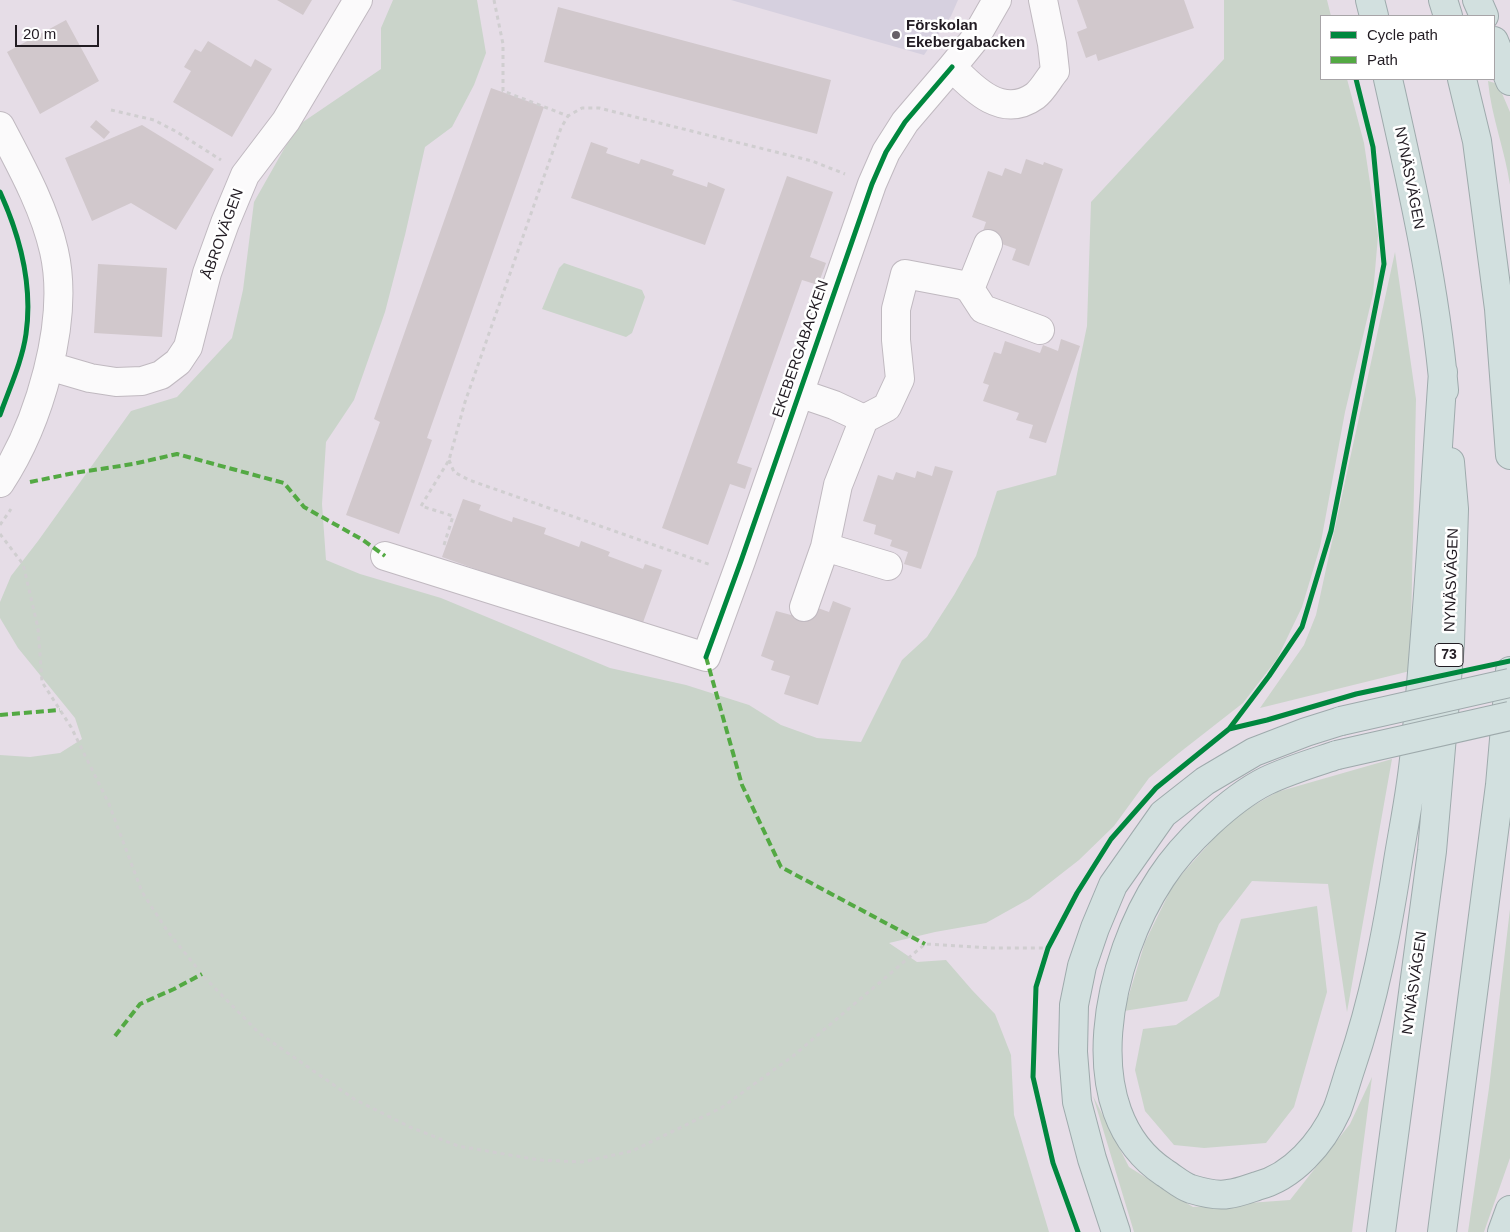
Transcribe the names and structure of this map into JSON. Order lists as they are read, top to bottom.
{
  "streets": {
    "highway": ["NYNÄSVÄGEN", "73"],
    "street": ["ÅBROVÄGEN", "EKEBERGABACKEN"]
  },
  "places": ["Förskolan Ekebergabacken"],
  "legend": ["Cycle path", "Path"],
  "scale_bar": "20 m"
}
